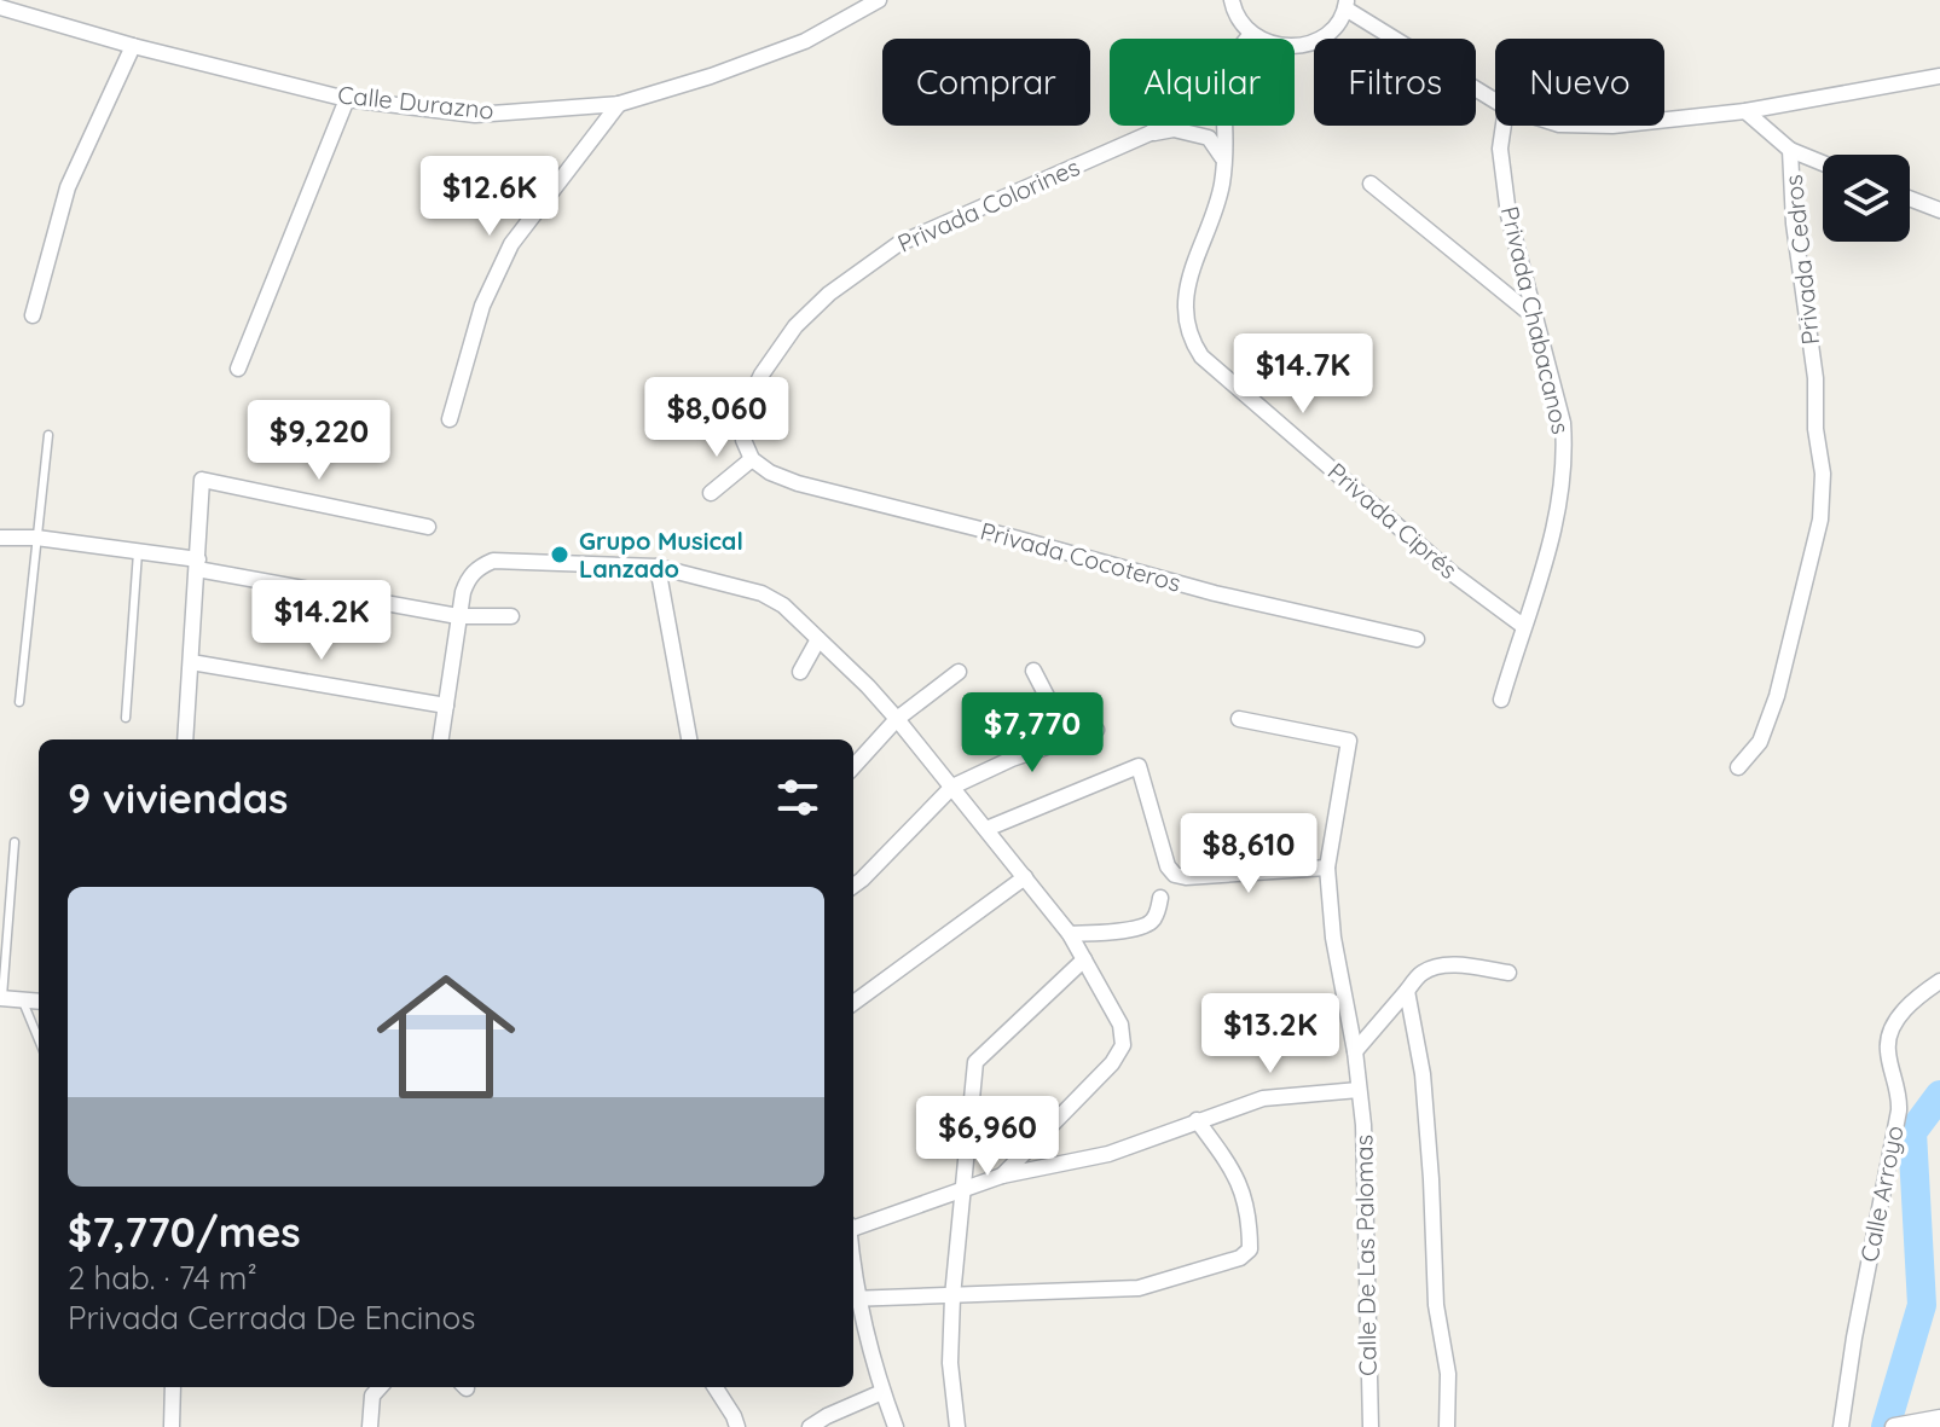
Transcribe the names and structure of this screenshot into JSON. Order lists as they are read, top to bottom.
{
  "streets": {
    "street": [
      "Calle Durazno",
      "Privada Colorines",
      "Privada Cedros",
      "Privada Chabacanos",
      "Privada Ciprés",
      "Privada Cocoteros",
      "Calle Arroyo",
      "Calle De Las Palomas"
    ]
  },
  "crossings": [
    ["Privada Colorines", "Privada Cocoteros"],
    ["Privada Chabacanos", "Privada Ciprés"]
  ],
  "places": ["Grupo Musical Lanzado"],
  "page": {
    "chip": [
      "Comprar",
      "Alquilar",
      "Filtros",
      "Nuevo"
    ],
    "price": [
      "$12.6K",
      "$14.7K",
      "$8,060",
      "$9,220",
      "$14.2K",
      "$7,770",
      "$8,610",
      "$13.2K",
      "$6,960"
    ],
    "heading": "9 viviendas",
    "list": [
      {
        "name": "$7,770/mes",
        "note": "2 hab. · 74 m² · Privada Cerrada De Encinos"
      }
    ]
  }
}
